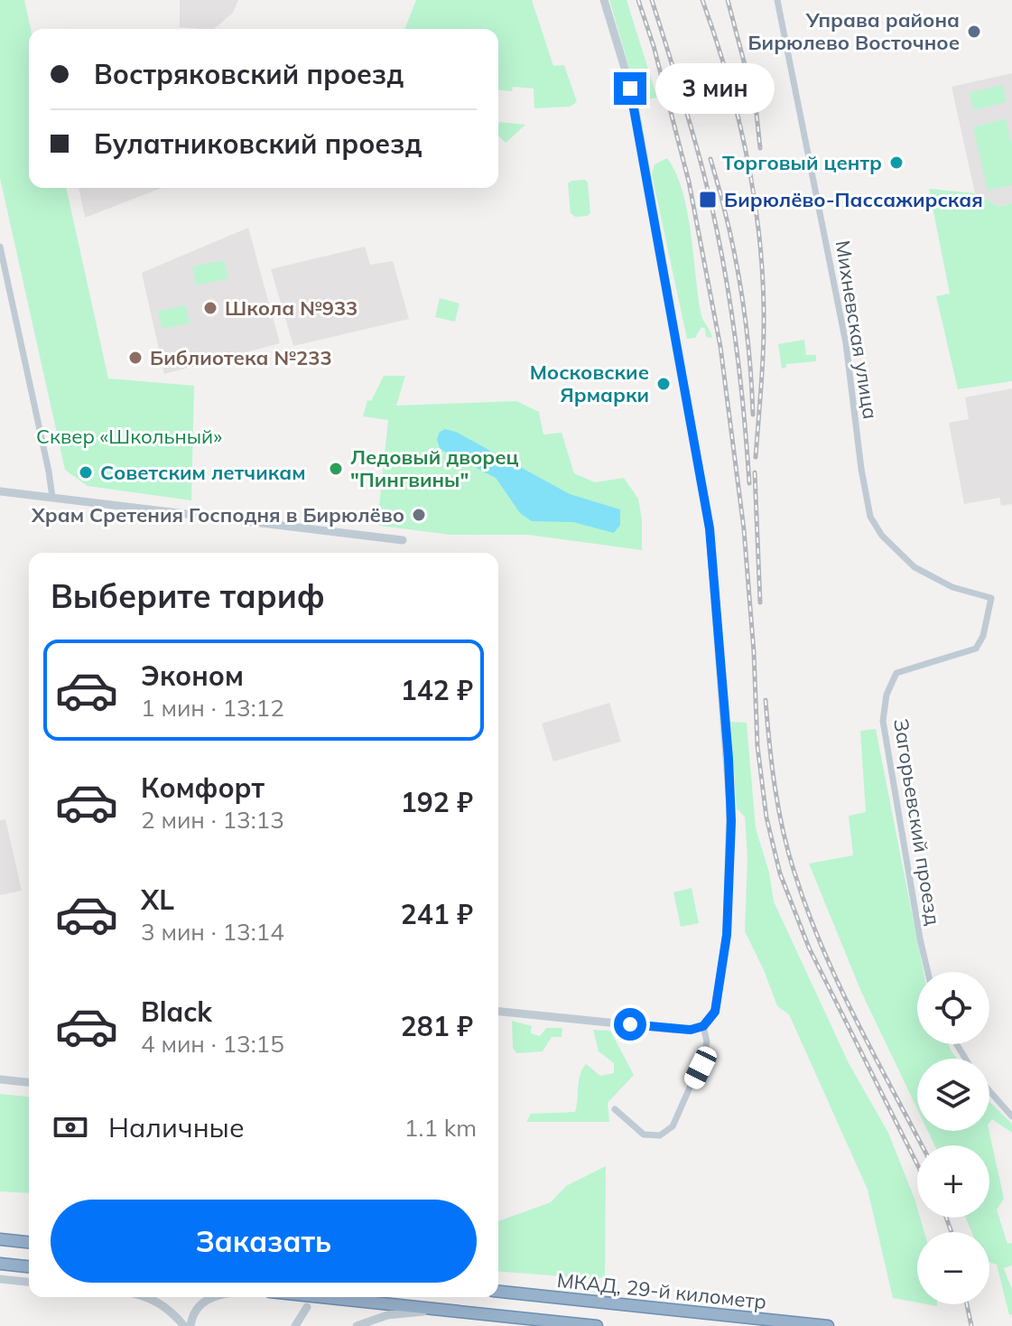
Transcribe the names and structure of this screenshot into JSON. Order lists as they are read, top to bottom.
{
  "streets": {
    "highway": ["МКАД, 29-й километр"],
    "street": ["Михневская улица", "Загорьевский проезд"]
  },
  "crossings": [
    ["Михневская улица", "Загорьевский проезд"]
  ],
  "parks": ["Сквер «Школьный»"],
  "places": {
    "other": [
      "Управа района Бирюлево Восточное",
      "Торговый центр",
      "Школа №933",
      "Библиотека №233",
      "Московские Ярмарки",
      "Ледовый дворец \"Пингвины\"",
      "Cоветским летчикам",
      "Храм Сретения Господня в Бирюлёво"
    ],
    "transit": ["Бирюлёво-Пассажирская"]
  },
  "page": {
    "banner": ["Востряковский проезд", "Булатниковский проезд"],
    "bubble": "3 мин",
    "heading": "Выберите тариф",
    "list": [
      {
        "name": "Эконом",
        "note": "1 мин · 13:12",
        "value": "142 ₽"
      },
      {
        "name": "Комфорт",
        "note": "2 мин · 13:13",
        "value": "192 ₽"
      },
      {
        "name": "XL",
        "note": "3 мин · 13:14",
        "value": "241 ₽"
      },
      {
        "name": "Black",
        "note": "4 мин · 13:15",
        "value": "281 ₽"
      }
    ],
    "map_buttons": ["+", "−"],
    "pay": ["Наличные", "1.1 km"],
    "buttons": "Заказать"
  }
}
